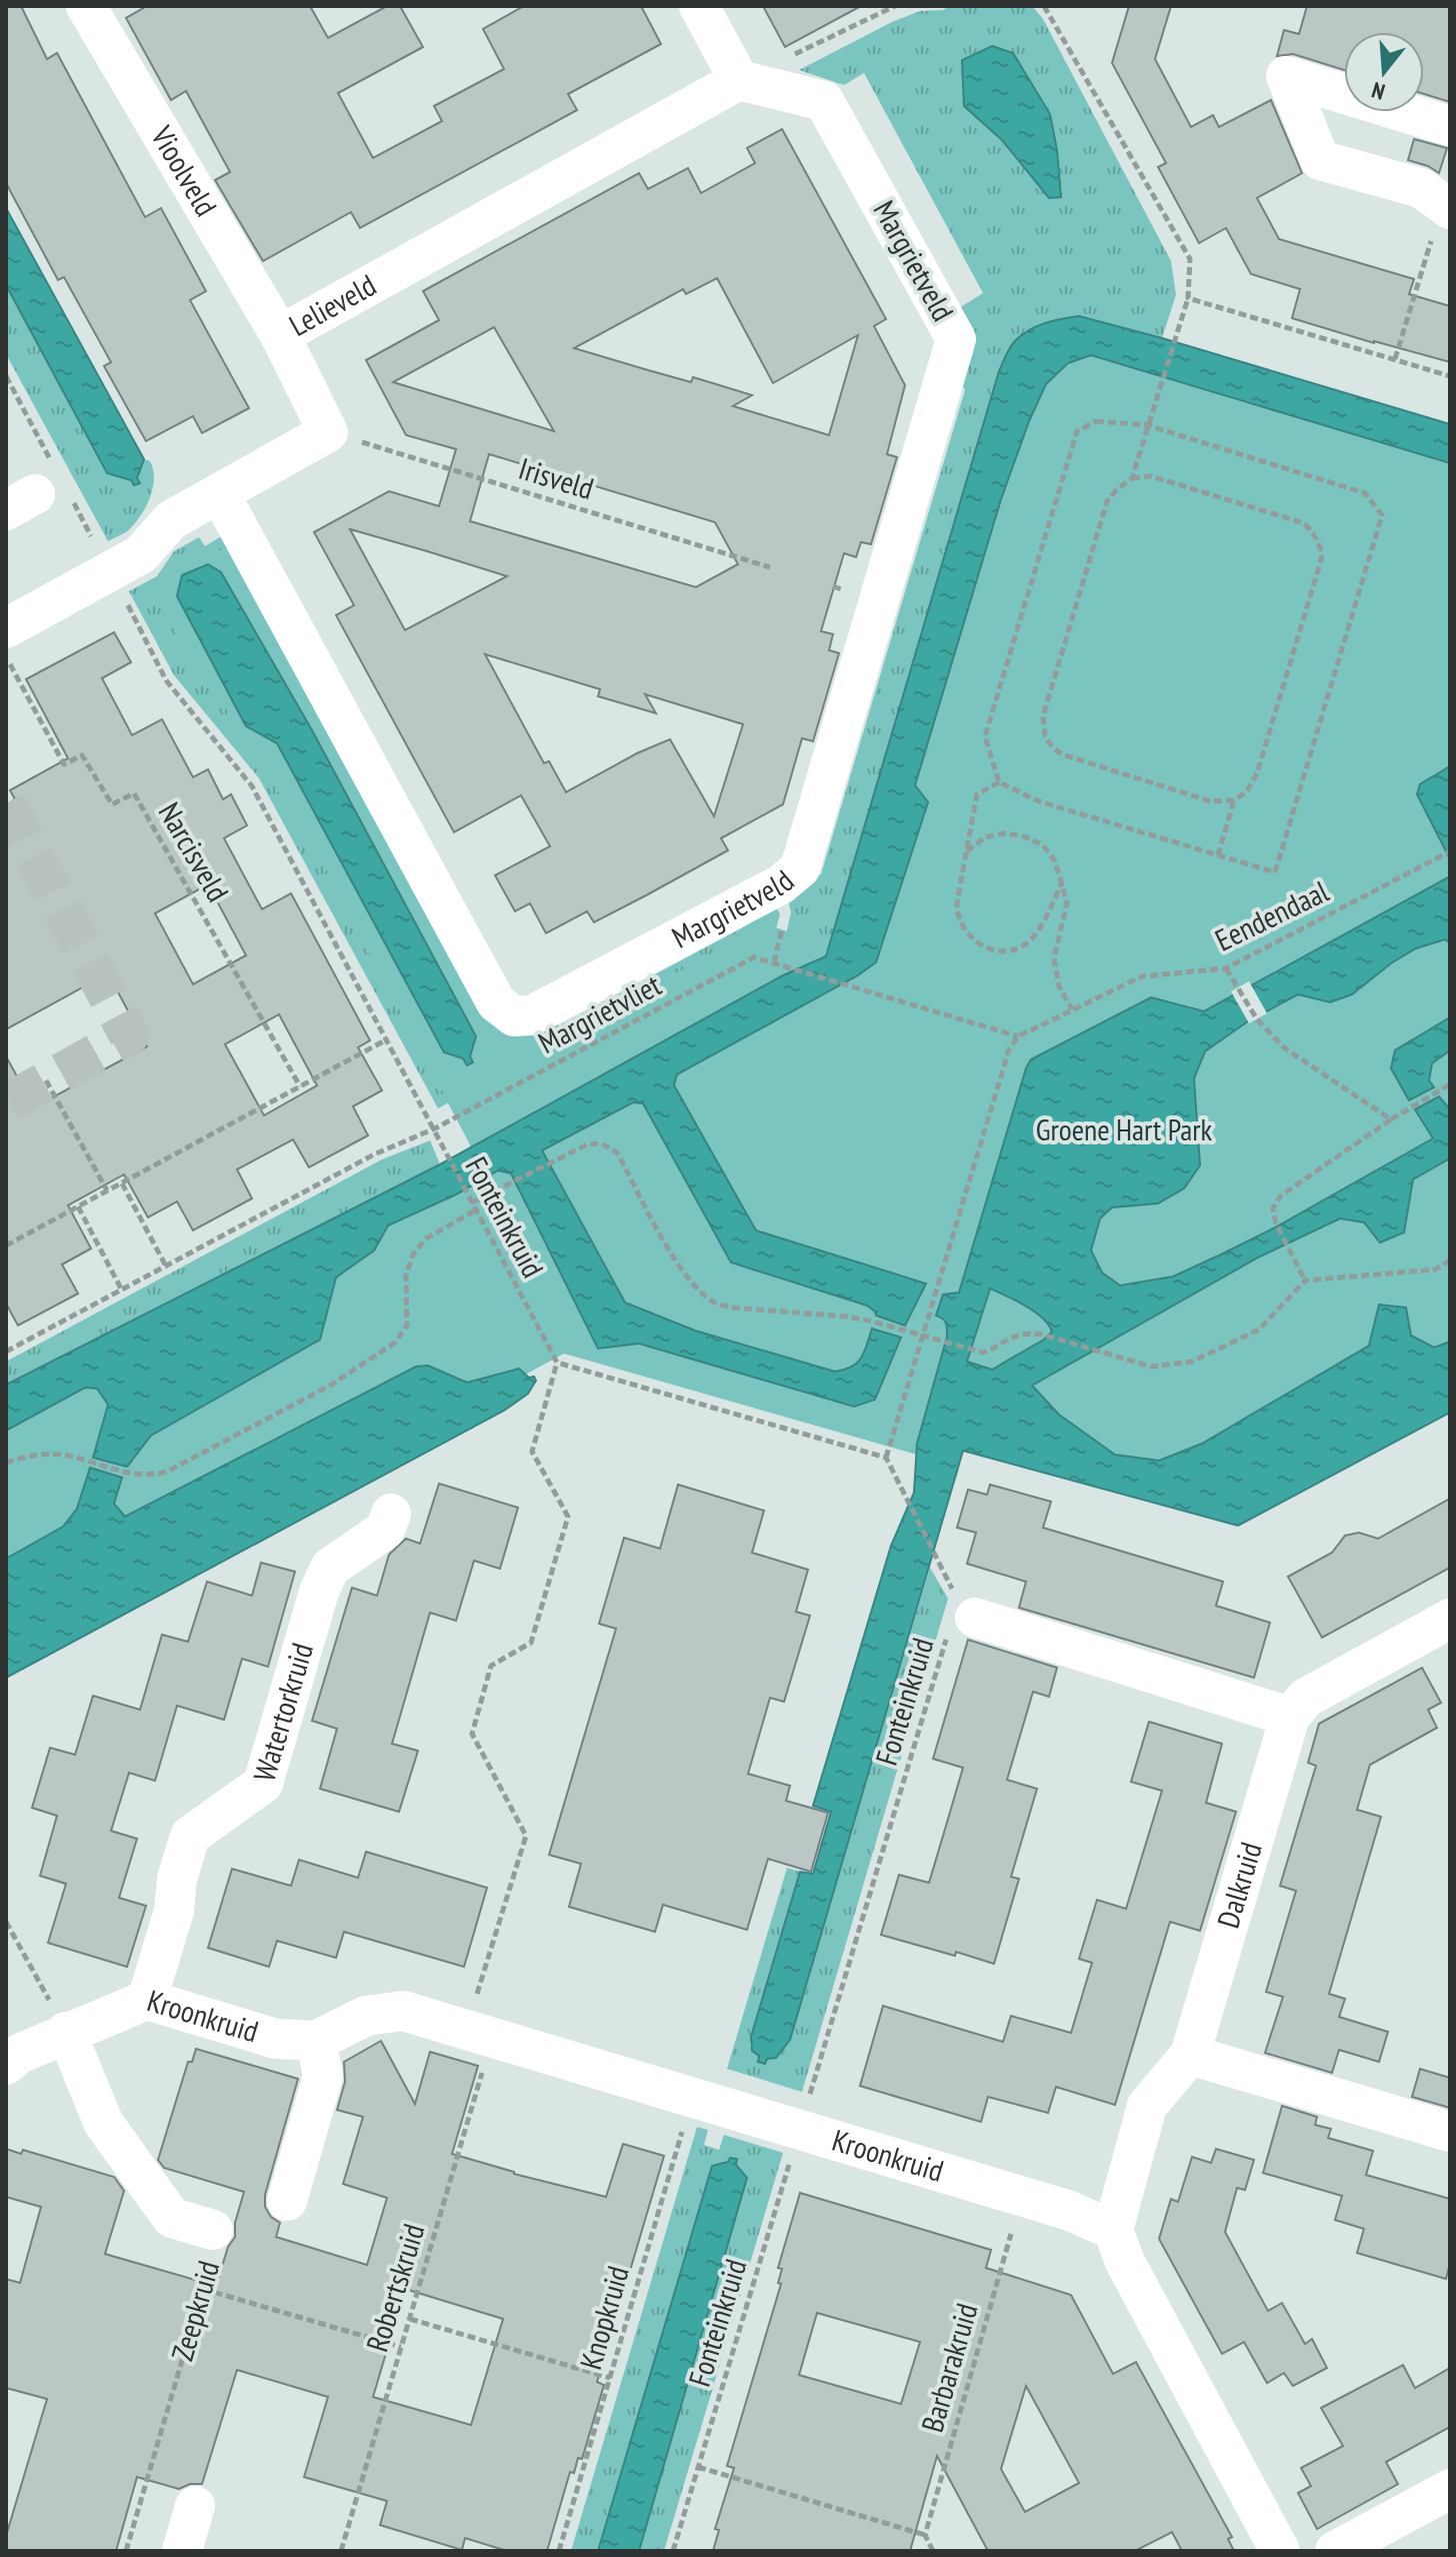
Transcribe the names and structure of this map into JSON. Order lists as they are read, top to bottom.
{
  "streets": {
    "street": [
      "Vioolveld",
      "Margrietveld",
      "Lelieveld",
      "Watertorkruid",
      "Dalkruid",
      "Kroonkruid",
      "Zeepkruid"
    ],
    "path": [
      "Irisveld",
      "Narcisveld",
      "Eendendaal",
      "Margrietvliet",
      "Fonteinkruid",
      "Robertskruid",
      "Knopkruid",
      "Barbarakruid"
    ]
  },
  "crossings": [
    ["Vioolveld", "Lelieveld"],
    ["Margrietveld", "Lelieveld"],
    ["Lelieveld", "Irisveld"],
    ["Eendendaal", "Margrietvliet"],
    ["Margrietvliet", "Fonteinkruid"],
    ["Fonteinkruid", "Kroonkruid"],
    ["Fonteinkruid", "Robertskruid"],
    ["Watertorkruid", "Kroonkruid"],
    ["Dalkruid", "Kroonkruid"],
    ["Kroonkruid", "Robertskruid"],
    ["Kroonkruid", "Zeepkruid"],
    ["Kroonkruid", "Knopkruid"],
    ["Kroonkruid", "Barbarakruid"]
  ],
  "parks": ["Groene Hart Park"],
  "north": "bottom"
}
